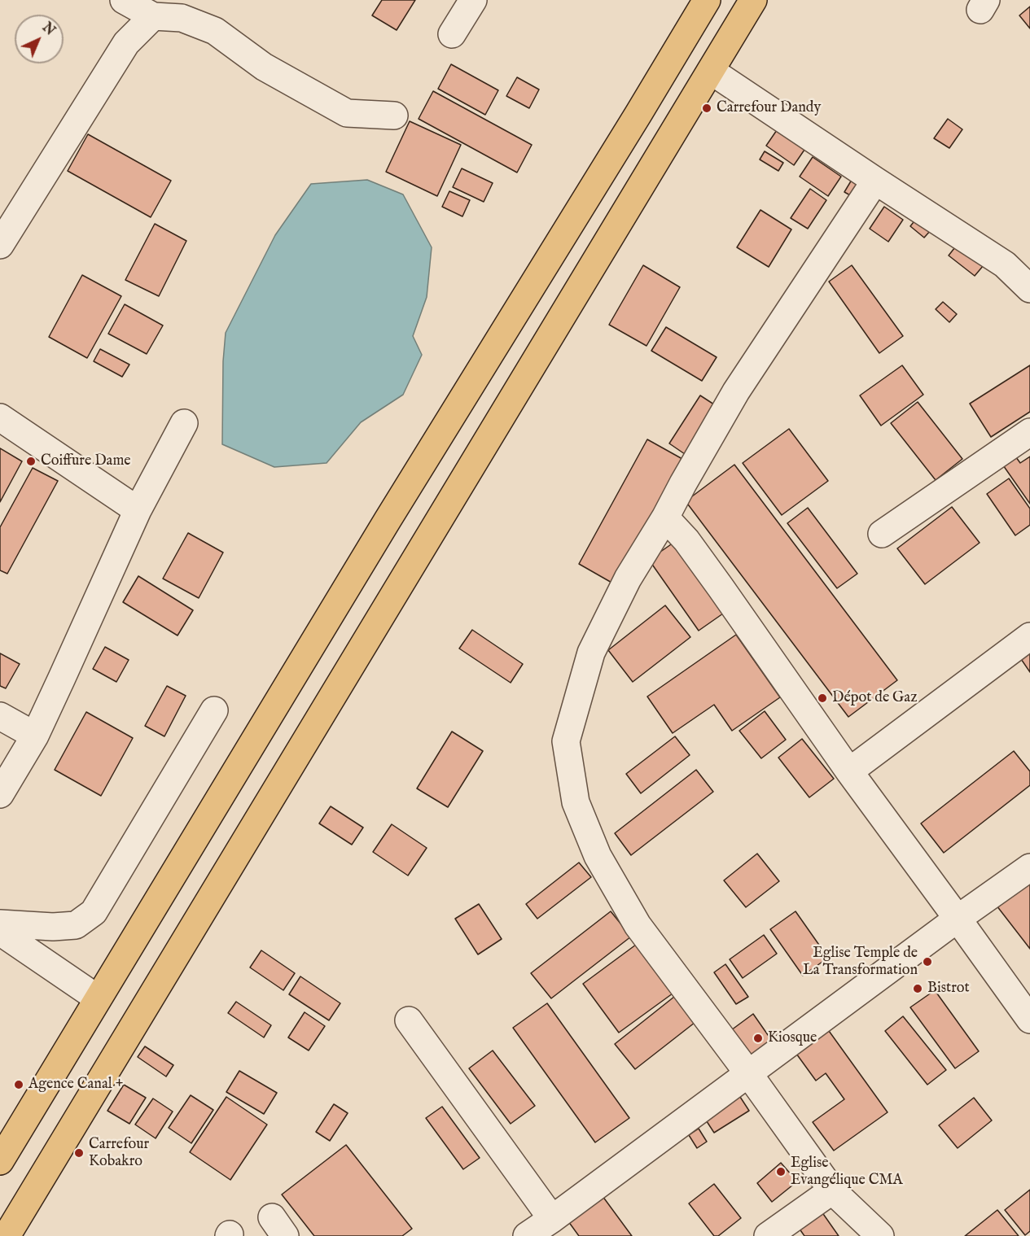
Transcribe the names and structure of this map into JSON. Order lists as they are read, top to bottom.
{
  "places": [
    "Carrefour Dandy",
    "Coiffure Dame",
    "Dépot de Gaz",
    "Eglise Temple de La Transformation",
    "Bistrot",
    "Kiosque",
    "Agence Canal +",
    "Carrefour Kobakro",
    "Eglise Evangélique CMA"
  ],
  "north": "top right"
}
